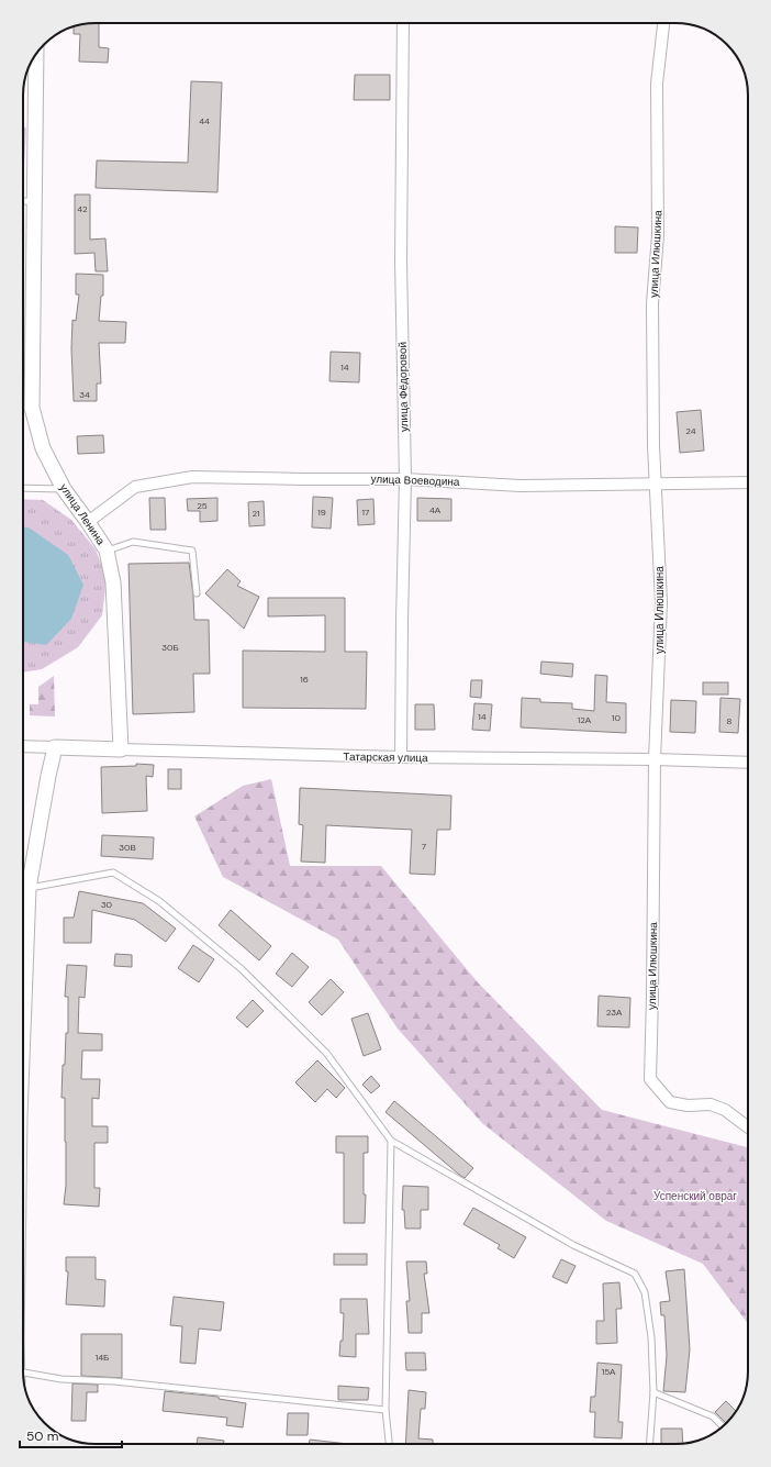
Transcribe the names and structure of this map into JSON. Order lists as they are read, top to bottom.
{
  "streets": {
    "street": [
      "улица Илюшкина",
      "улица Фёдоровой",
      "улица Воеводина",
      "улица Ленина",
      "Татарская улица"
    ]
  },
  "crossings": [
    ["улица Илюшкина", "улица Воеводина"],
    ["улица Илюшкина", "Татарская улица"],
    ["улица Фёдоровой", "улица Воеводина"],
    ["улица Фёдоровой", "Татарская улица"],
    ["улица Воеводина", "улица Ленина"],
    ["улица Ленина", "Татарская улица"]
  ],
  "parks": ["Успенский овраг"],
  "house_numbers": [
    "44",
    "42",
    "14",
    "34",
    "24",
    "25",
    "4А",
    "19",
    "17",
    "21",
    "30Б",
    "16",
    "14",
    "10",
    "12А",
    "8",
    "7",
    "30В",
    "30",
    "23А",
    "14Б",
    "15А"
  ],
  "scale_bar": "50 m"
}
